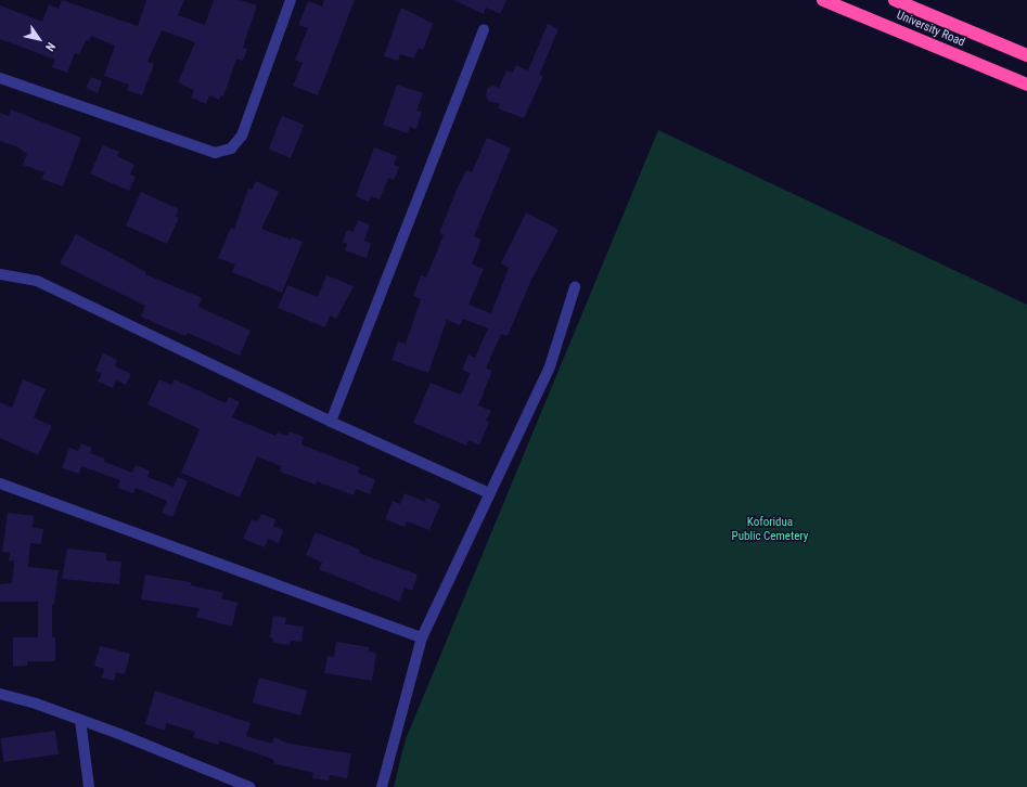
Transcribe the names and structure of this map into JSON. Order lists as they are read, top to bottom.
{
  "streets": {
    "highway": ["University Road"]
  },
  "parks": ["Koforidua Public Cemetery"],
  "north": "bottom right"
}
